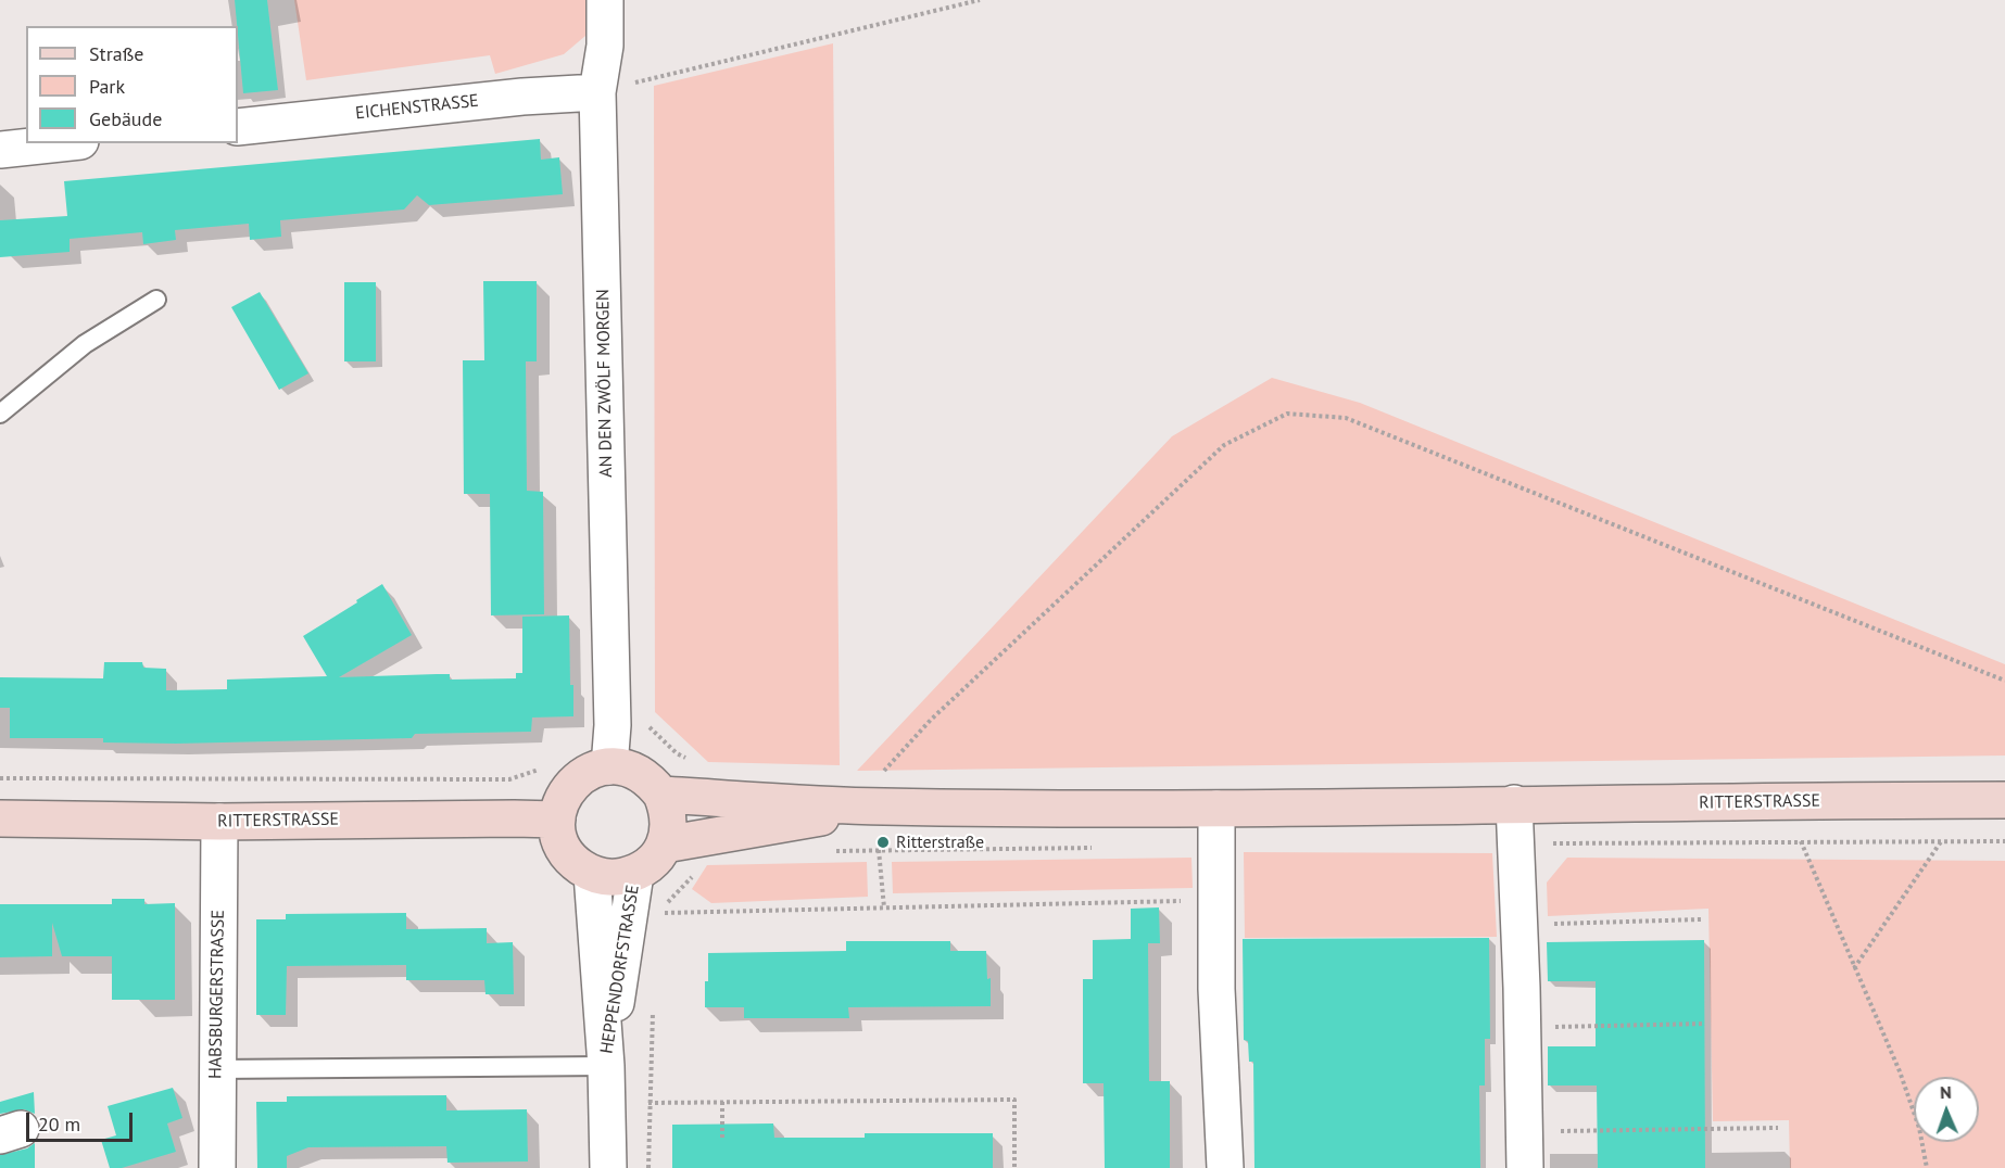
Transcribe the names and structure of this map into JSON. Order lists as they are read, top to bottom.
{
  "streets": {
    "main road": ["RITTERSTRASSE"],
    "street": [
      "EICHENSTRASSE",
      "AN DEN ZWÖLF MORGEN",
      "HEPPENDORFSTRASSE",
      "HABSBURGERSTRASSE"
    ]
  },
  "crossings": [
    ["EICHENSTRASSE", "AN DEN ZWÖLF MORGEN"],
    ["AN DEN ZWÖLF MORGEN", "RITTERSTRASSE"],
    ["AN DEN ZWÖLF MORGEN", "HEPPENDORFSTRASSE"],
    ["RITTERSTRASSE", "HEPPENDORFSTRASSE"],
    ["RITTERSTRASSE", "HABSBURGERSTRASSE"]
  ],
  "places": ["Ritterstraße"],
  "legend": ["Straße", "Park", "Gebäude"],
  "scale_bar": "20 m",
  "north": "top"
}
